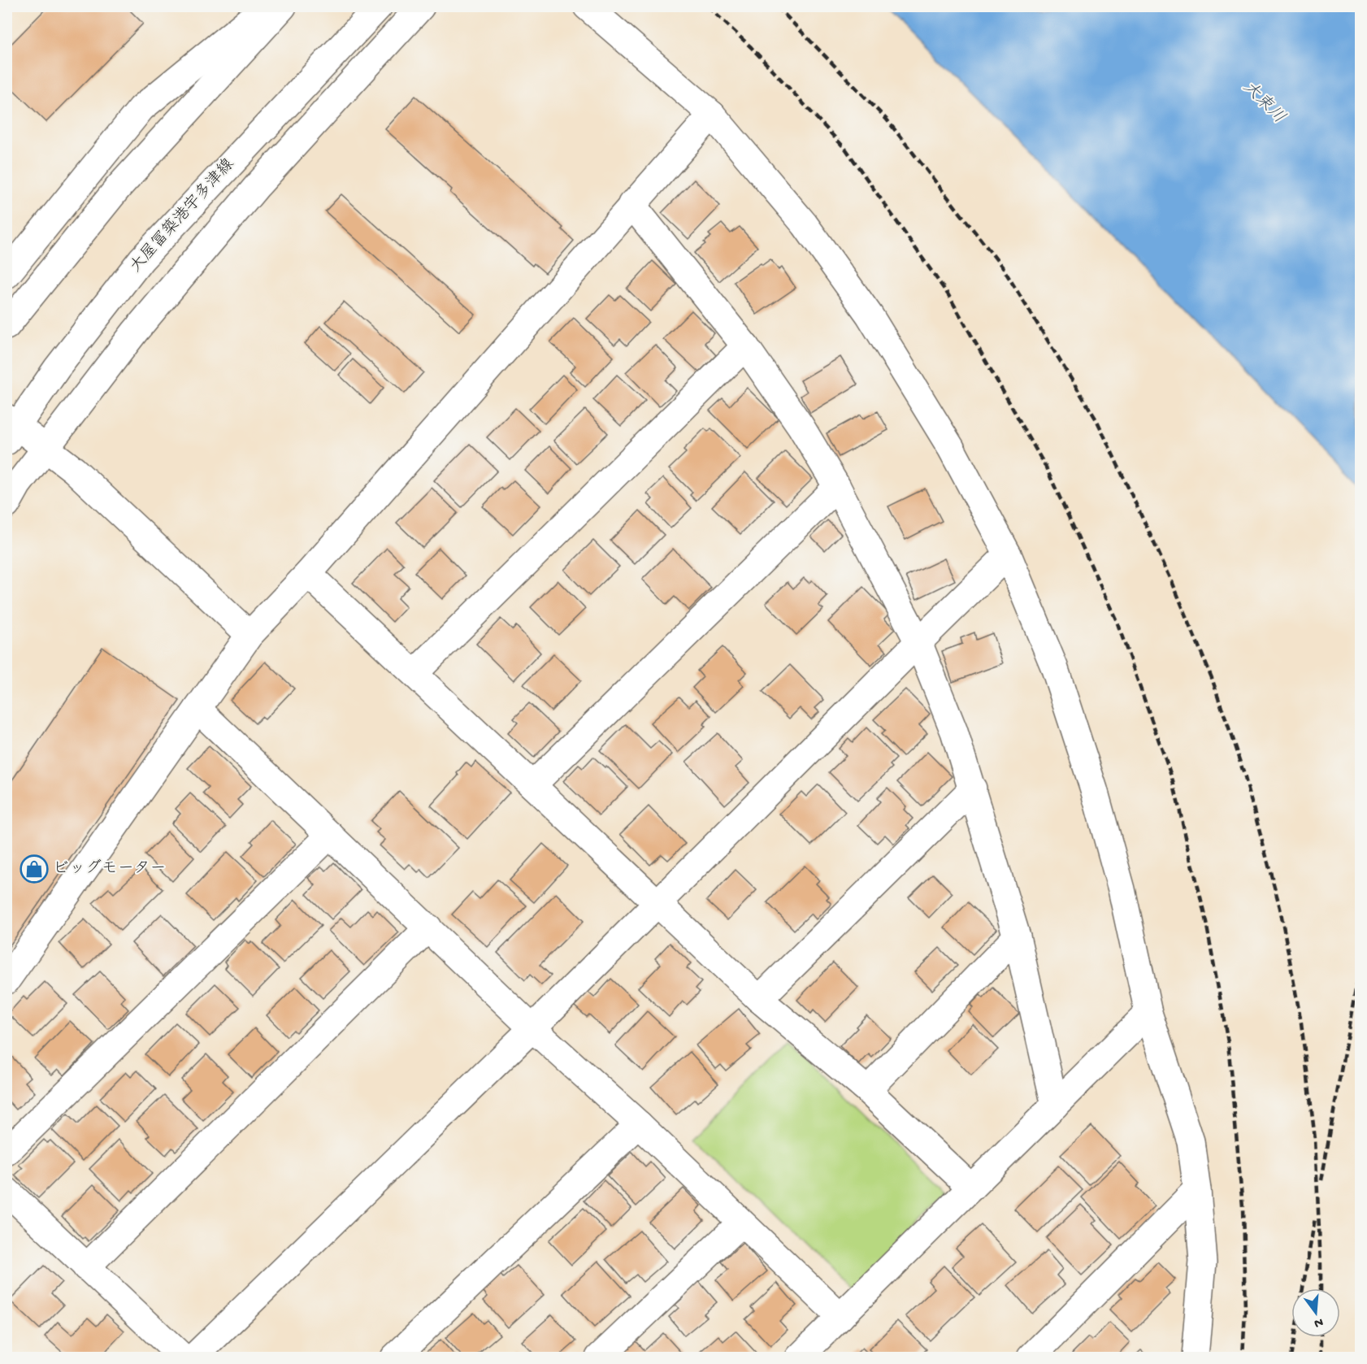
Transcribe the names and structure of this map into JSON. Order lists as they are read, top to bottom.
{
  "streets": {
    "street": ["大屋冨築港宇多津線"]
  },
  "water": ["大束川"],
  "places": {
    "shop": ["ビッグモーター"]
  },
  "north": "bottom"
}
